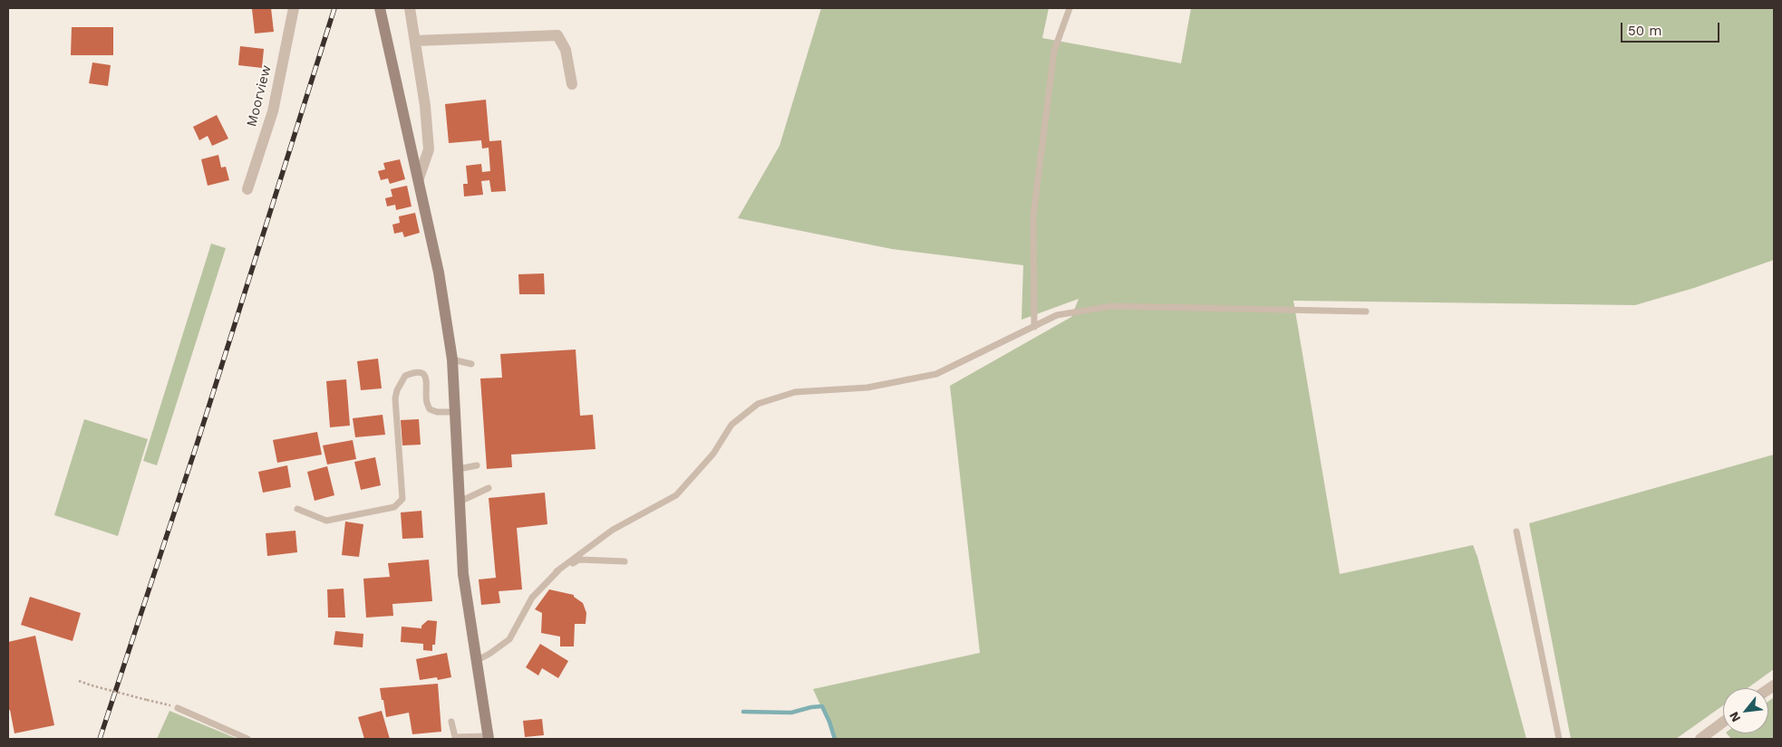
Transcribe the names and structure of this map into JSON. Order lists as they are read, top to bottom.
{
  "streets": {
    "street": ["Moorview"]
  },
  "scale_bar": "50 m",
  "north": "bottom left"
}
